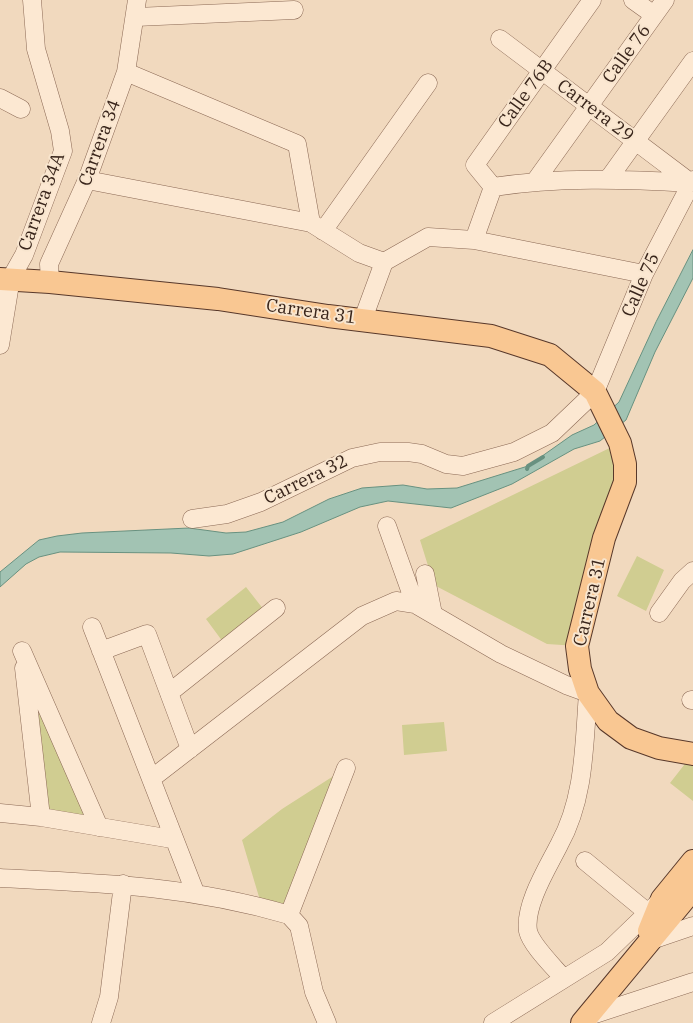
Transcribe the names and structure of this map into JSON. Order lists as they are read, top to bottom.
{
  "streets": {
    "main road": ["Carrera 31"],
    "street": [
      "Calle 76",
      "Calle 76B",
      "Carrera 29",
      "Carrera 34",
      "Carrera 34A",
      "Calle 75",
      "Carrera 32"
    ]
  },
  "crossings": [
    ["Calle 76", "Carrera 29"],
    ["Calle 76B", "Carrera 29"],
    ["Carrera 29", "Calle 75"],
    ["Carrera 34", "Carrera 31"],
    ["Carrera 34A", "Carrera 31"],
    ["Calle 75", "Carrera 31"],
    ["Calle 75", "Carrera 32"],
    ["Carrera 31", "Carrera 32"]
  ]
}
